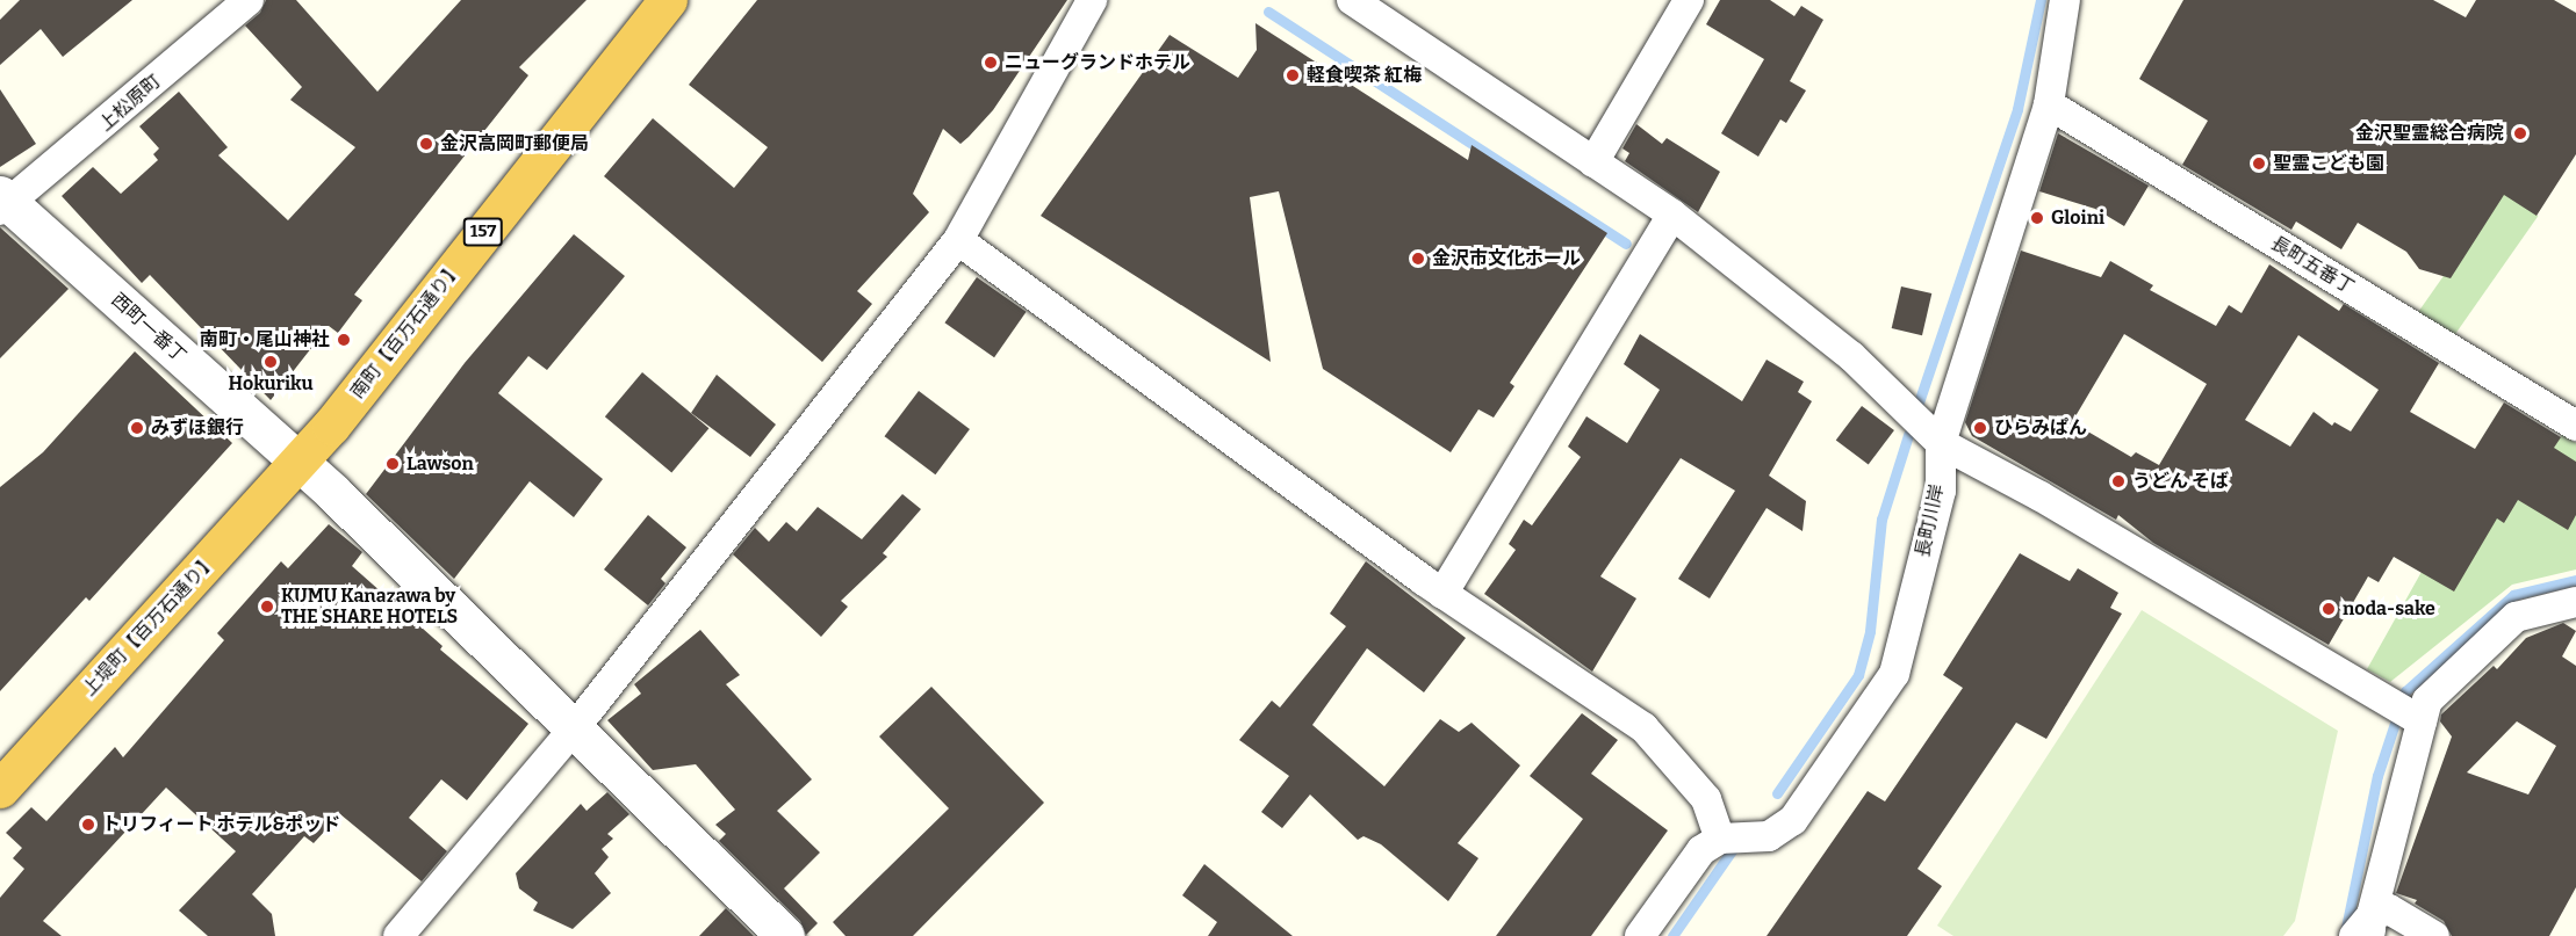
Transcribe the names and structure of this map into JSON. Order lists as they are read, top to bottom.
{
  "streets": {
    "highway": ["157", "南町【百万石通り】", "上堤町【百万石通り】"],
    "street": [
      "上松原町",
      "長町五番丁",
      "西町一番丁",
      "長町川岸"
    ]
  },
  "crossings": [
    ["上松原町", "西町一番丁"],
    ["長町五番丁", "長町川岸"],
    ["西町一番丁", "南町【百万石通り】"],
    ["西町一番丁", "上堤町【百万石通り】"],
    ["南町【百万石通り】", "上堤町【百万石通り】"]
  ],
  "places": [
    "ニューグランドホテル",
    "軽食喫茶 紅梅",
    "金沢聖霊総合病院",
    "金沢高岡町郵便局",
    "聖霊こども園",
    "Gloini",
    "金沢市文化ホール",
    "南町・尾山神社",
    "Hokuriku",
    "みずほ銀行",
    "ひらみぱん",
    "Lawson",
    "うどん そば",
    "KUMU Kanazawa by THE SHARE HOTELS",
    "noda-sake",
    "トリフィート ホテル&ポッド"
  ]
}
